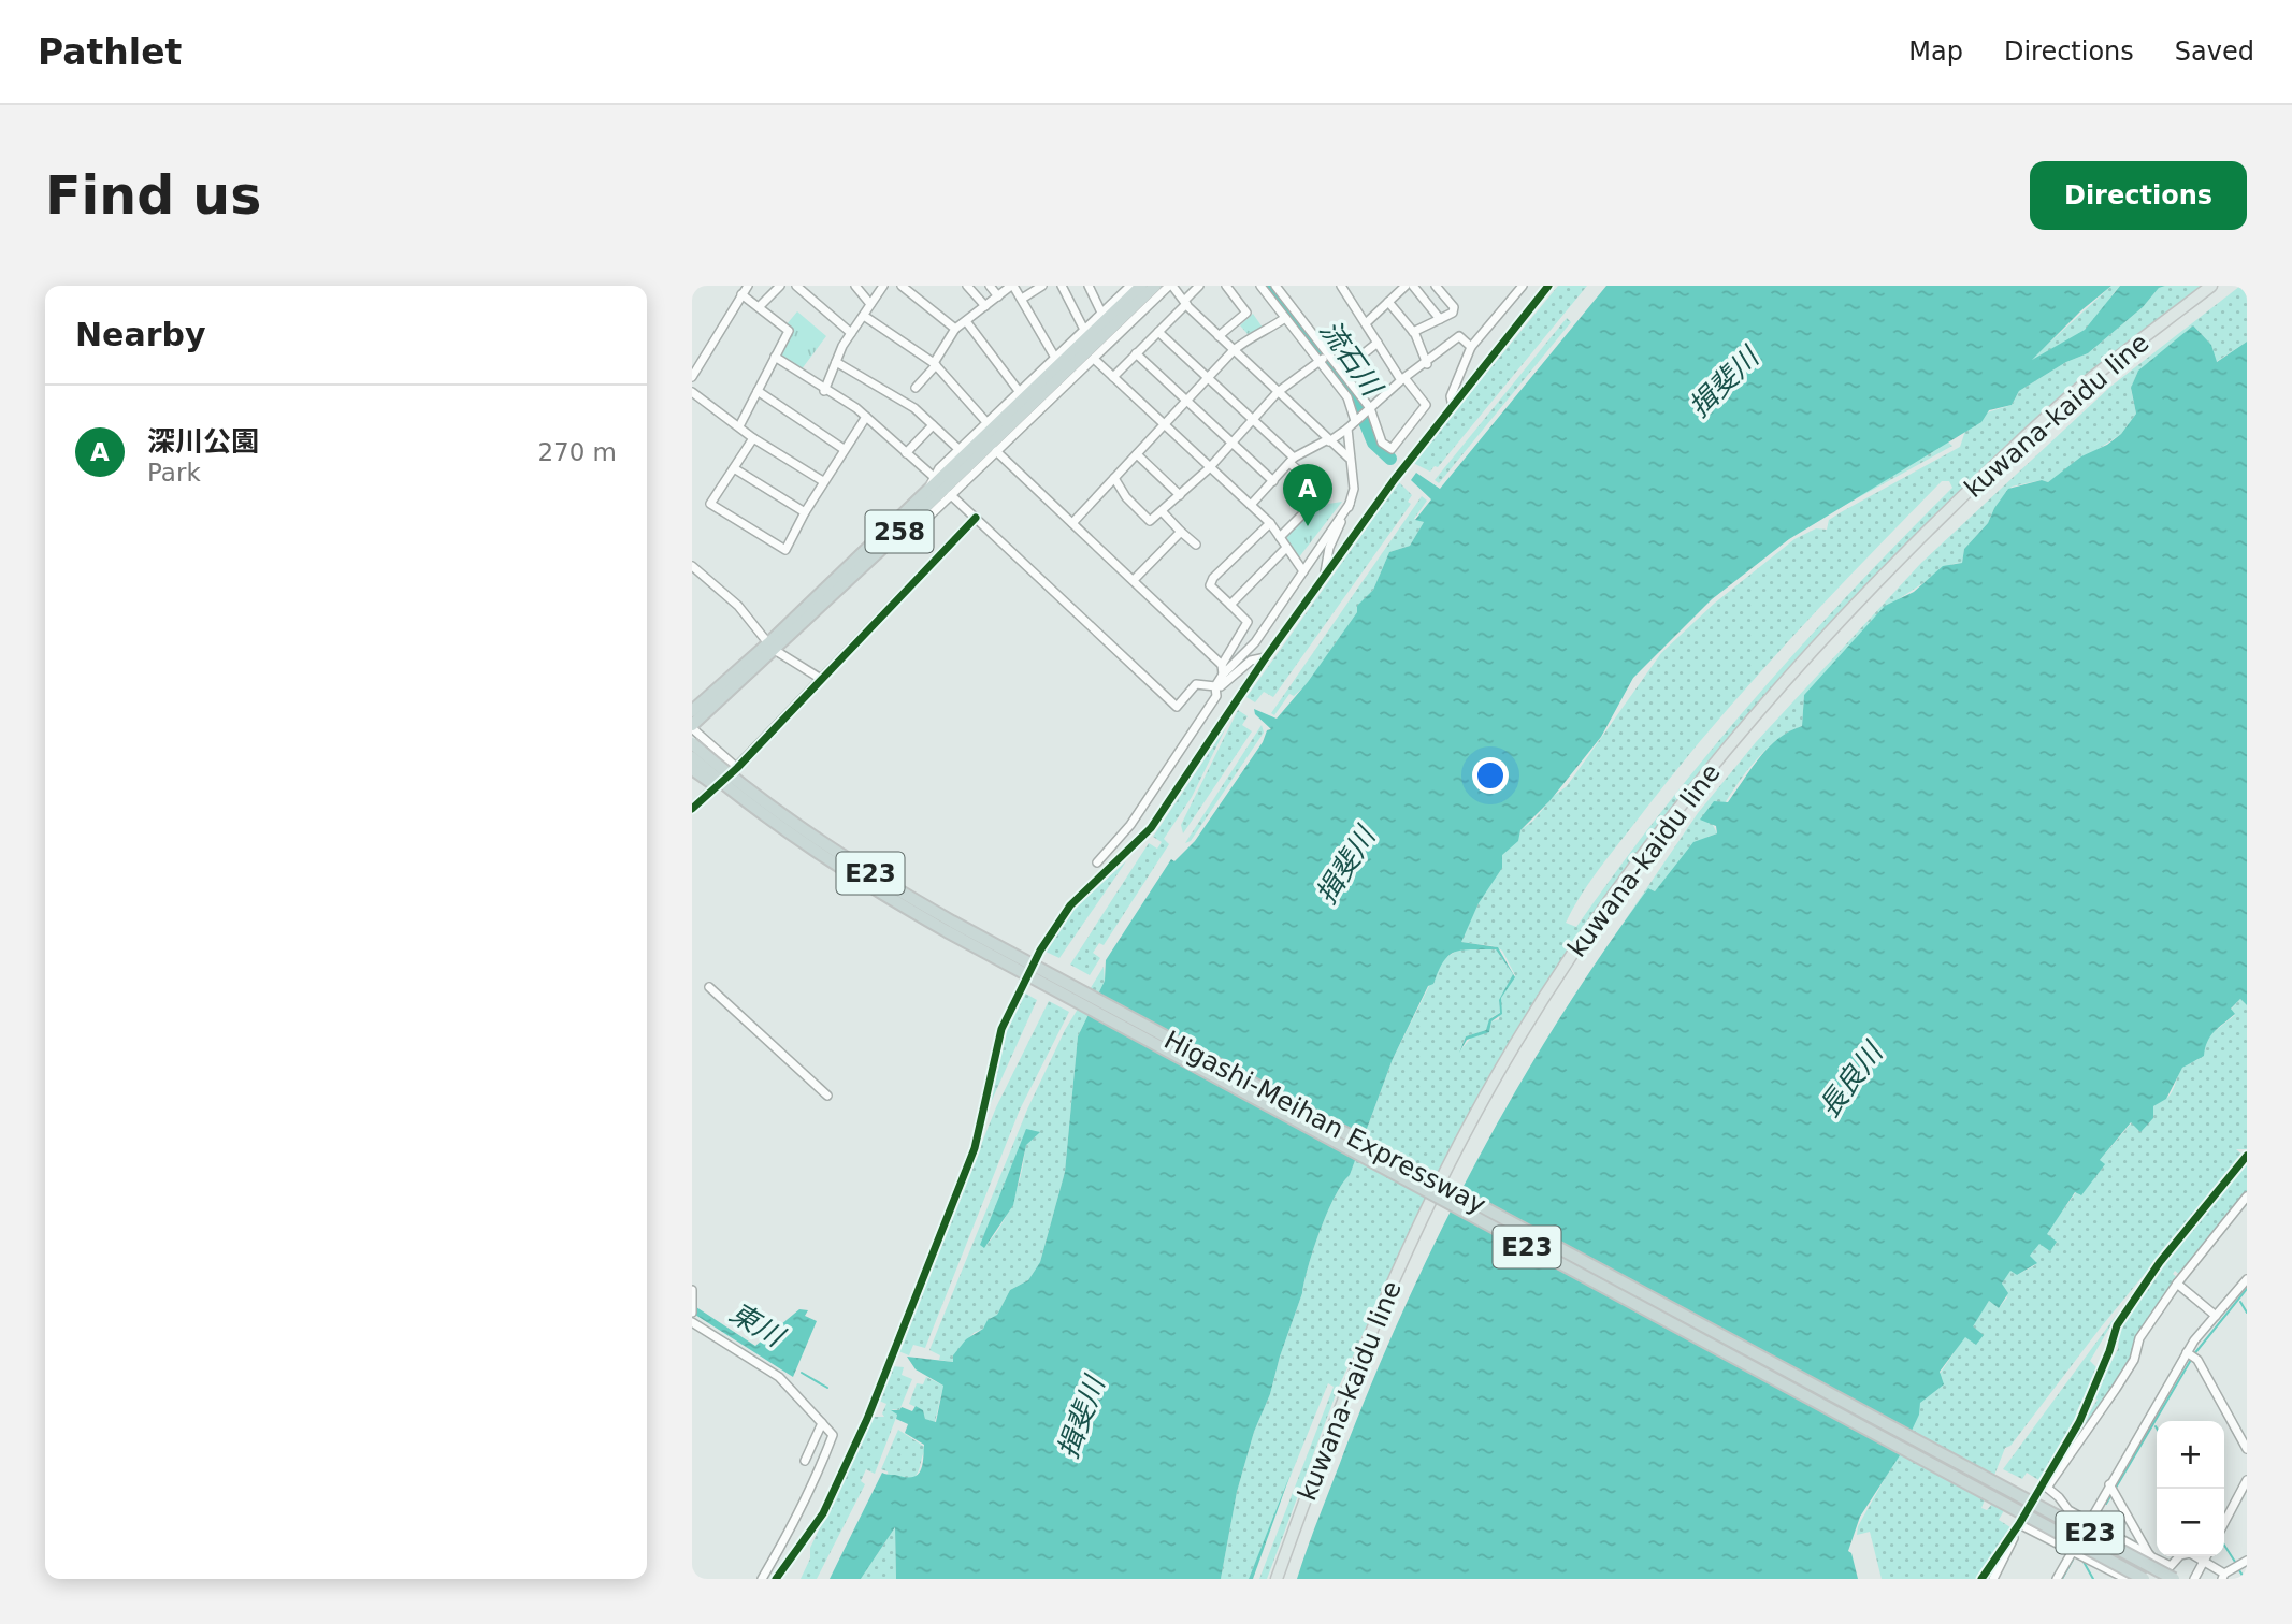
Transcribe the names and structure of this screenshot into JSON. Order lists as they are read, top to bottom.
{
  "streets": {
    "highway": ["258", "E23", "Higashi-Meihan Expressway"],
    "main road": ["kuwana-kaidu line"]
  },
  "water": [
    "流石川",
    "揖斐川",
    "長良川",
    "東川"
  ],
  "page": {
    "header": "Pathlet",
    "nav": ["Map", "Directions", "Saved"],
    "buttons": "Directions",
    "title": "Find us",
    "heading": "Nearby",
    "list": [
      {
        "mark": "A",
        "name": "深川公園",
        "note": "Park",
        "value": "270 m"
      }
    ],
    "pins": "A",
    "map_buttons": ["+", "−"]
  }
}
